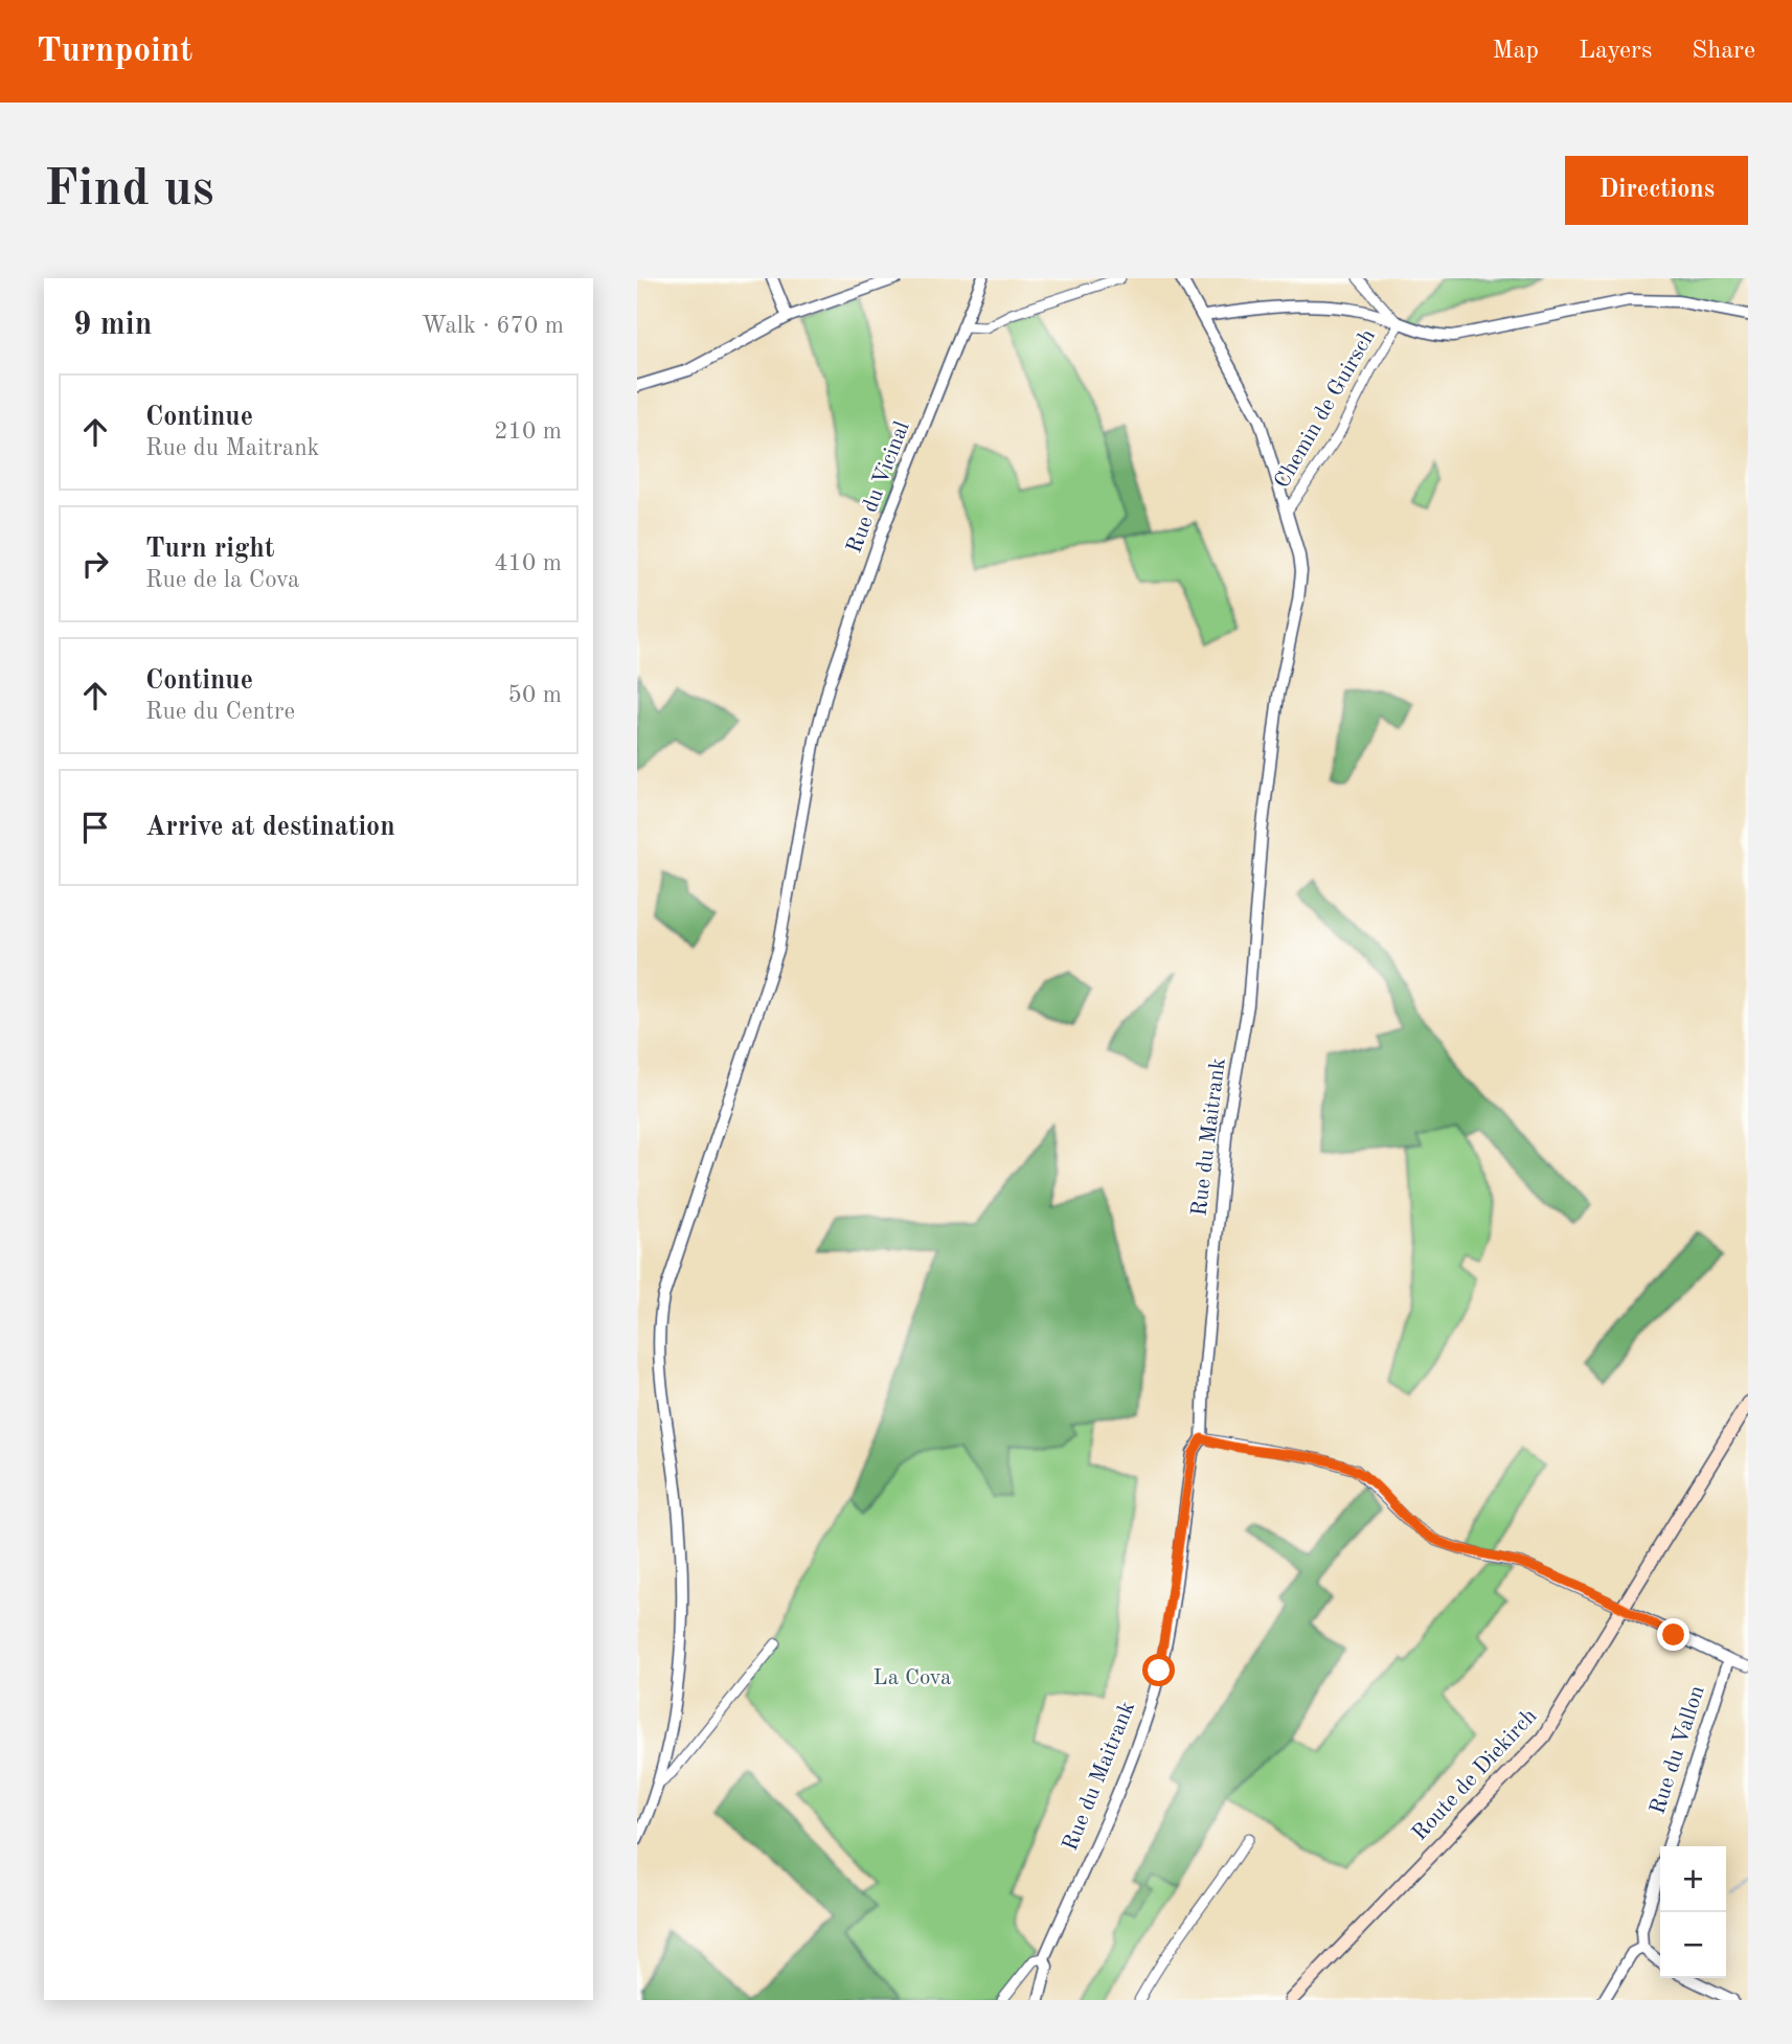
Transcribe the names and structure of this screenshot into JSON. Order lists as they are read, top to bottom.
{
  "streets": {
    "main road": ["Route de Diekirch"],
    "street": [
      "Chemin de Guirsch",
      "Rue du Vicinal",
      "Rue du Maitrank",
      "Rue du Vallon"
    ]
  },
  "crossings": [
    ["Chemin de Guirsch", "Rue du Maitrank"]
  ],
  "parks": ["La Cova"],
  "page": {
    "header": "Turnpoint",
    "nav": ["Map", "Layers", "Share"],
    "buttons": "Directions",
    "title": "Find us",
    "heading": ["9 min", "Walk · 670 m"],
    "list": [
      ["Continue", "Rue du Maitrank", "210 m"],
      ["Turn right", "Rue de la Cova", "410 m"],
      ["Continue", "Rue du Centre", "50 m"],
      "Arrive at destination"
    ],
    "map_buttons": ["+", "−"]
  }
}
